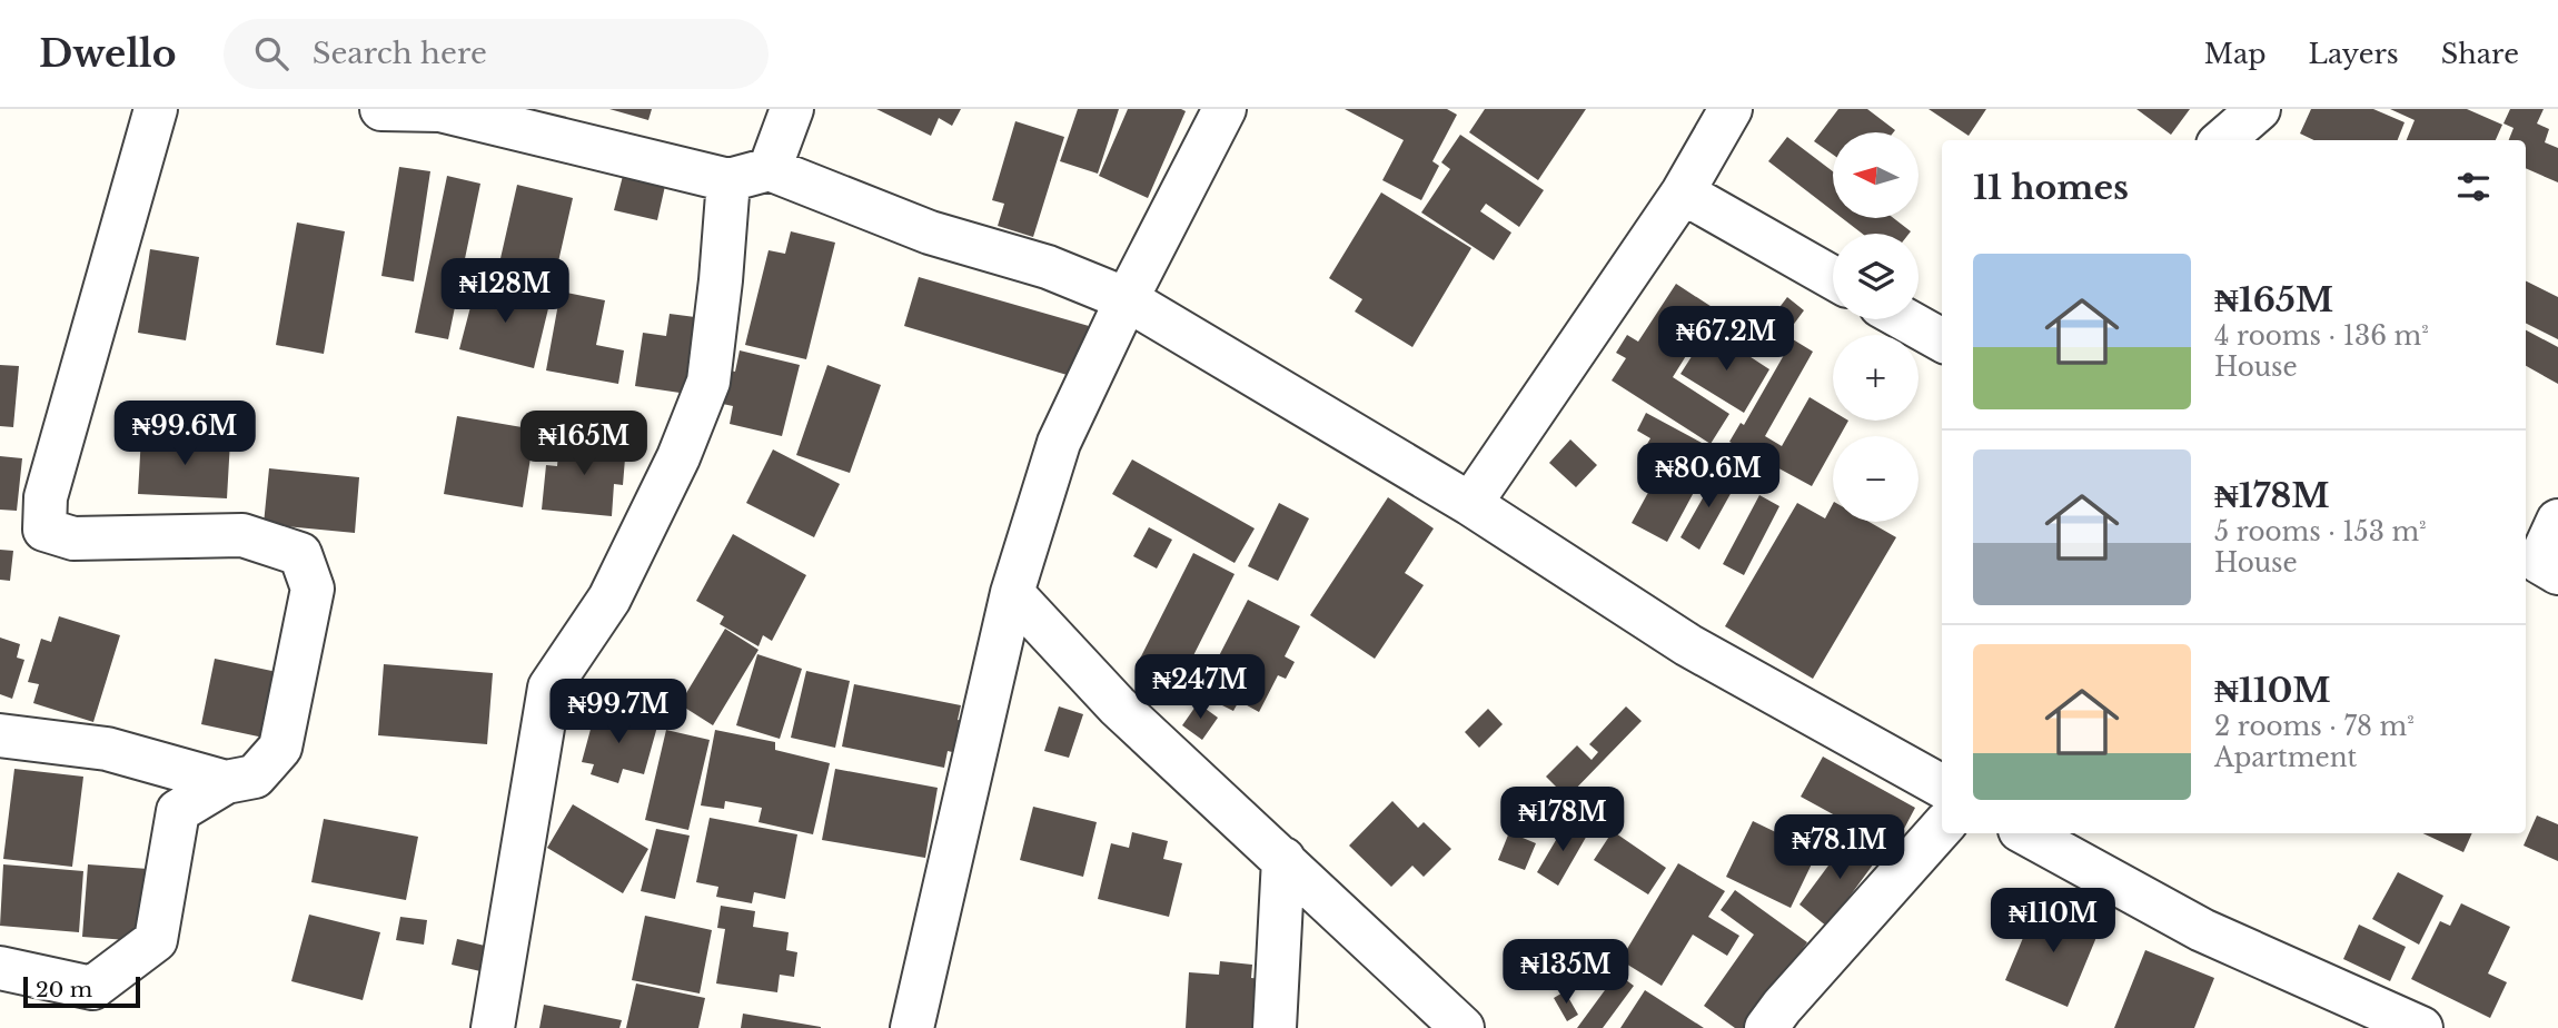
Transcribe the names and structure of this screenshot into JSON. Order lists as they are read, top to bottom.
{
  "scale_bar": "20 m",
  "north": "left",
  "page": {
    "header": "Dwello",
    "search": "Search here",
    "nav": ["Map", "Layers", "Share"],
    "map_buttons": ["+", "−"],
    "heading": "11 homes",
    "list": [
      {
        "name": "₦165M",
        "note": "4 rooms · 136 m² · House"
      },
      {
        "name": "₦178M",
        "note": "5 rooms · 153 m² · House"
      },
      {
        "name": "₦110M",
        "note": "2 rooms · 78 m² · Apartment"
      }
    ],
    "price": [
      "₦128M",
      "₦67.2M",
      "₦99.6M",
      "₦165M",
      "₦80.6M",
      "₦247M",
      "₦99.7M",
      "₦178M",
      "₦78.1M",
      "₦110M",
      "₦135M"
    ],
    "scale": "20 m"
  }
}
